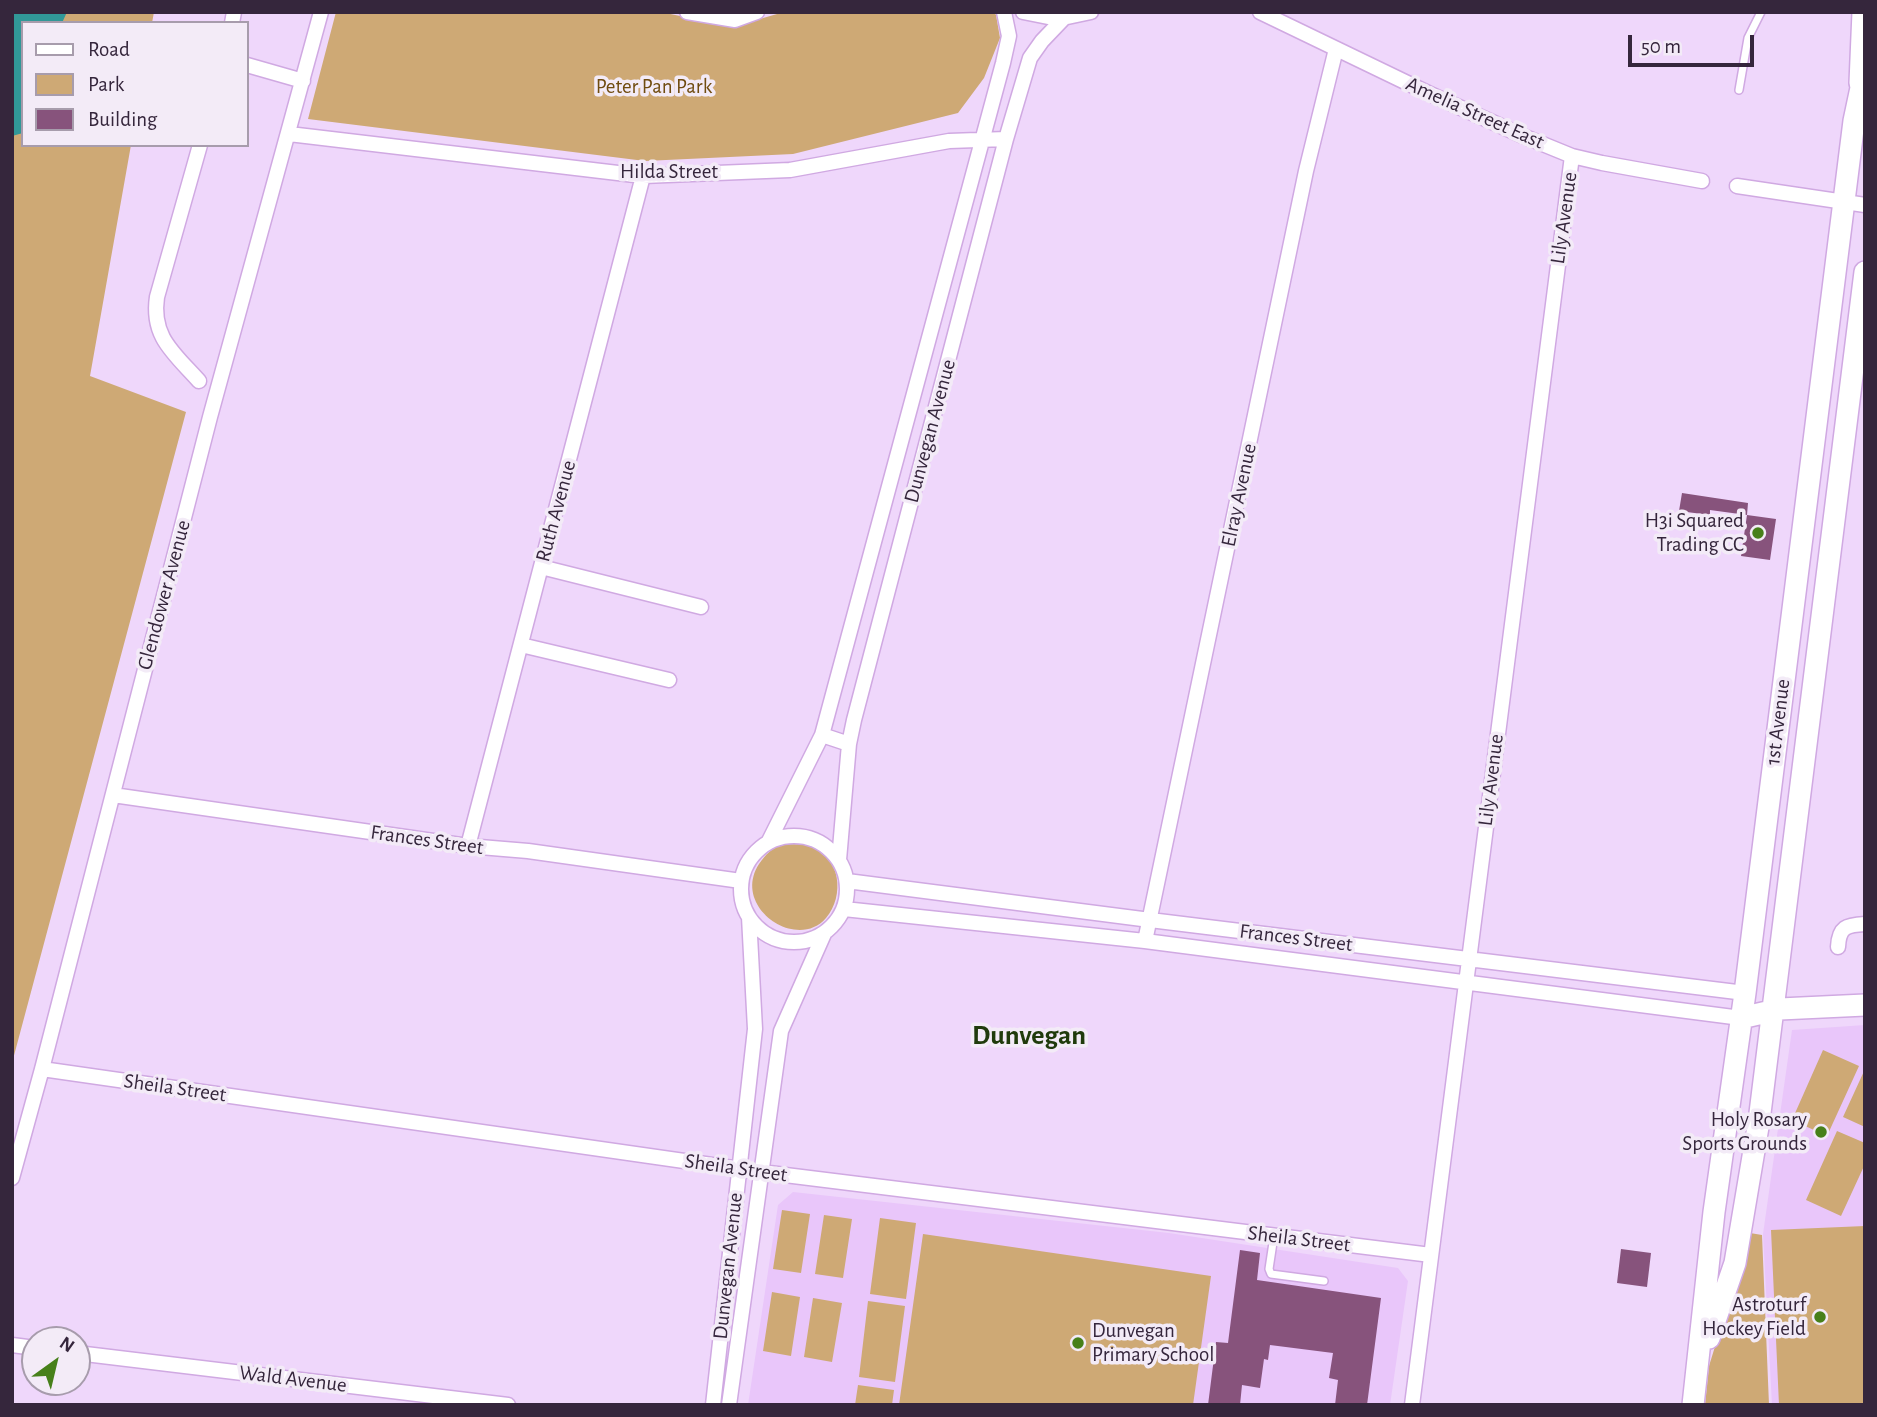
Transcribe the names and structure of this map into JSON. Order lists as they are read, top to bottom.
{
  "streets": {
    "main road": ["1st Avenue"],
    "street": [
      "Amelia Street East",
      "Hilda Street",
      "Lily Avenue",
      "Dunvegan Avenue",
      "Elray Avenue",
      "Ruth Avenue",
      "Glendower Avenue",
      "Frances Street",
      "Sheila Street",
      "Wald Avenue"
    ]
  },
  "crossings": [
    ["Amelia Street East", "Lily Avenue"],
    ["Amelia Street East", "Elray Avenue"],
    ["Hilda Street", "Dunvegan Avenue"],
    ["Hilda Street", "Ruth Avenue"],
    ["Hilda Street", "Glendower Avenue"],
    ["Lily Avenue", "Frances Street"],
    ["Lily Avenue", "Sheila Street"],
    ["Dunvegan Avenue", "Frances Street"],
    ["Dunvegan Avenue", "Sheila Street"],
    ["Elray Avenue", "Frances Street"],
    ["Ruth Avenue", "Frances Street"],
    ["Glendower Avenue", "Frances Street"],
    ["Glendower Avenue", "Sheila Street"],
    ["1st Avenue", "Frances Street"]
  ],
  "districts": ["Dunvegan"],
  "parks": ["Peter Pan Park"],
  "places": [
    "H3i Squared Trading CC",
    "Holy Rosary Sports Grounds",
    "Astroturf Hockey Field",
    "Dunvegan Primary School"
  ],
  "legend": ["Road", "Park", "Building"],
  "scale_bar": "50 m",
  "north": "top right"
}
